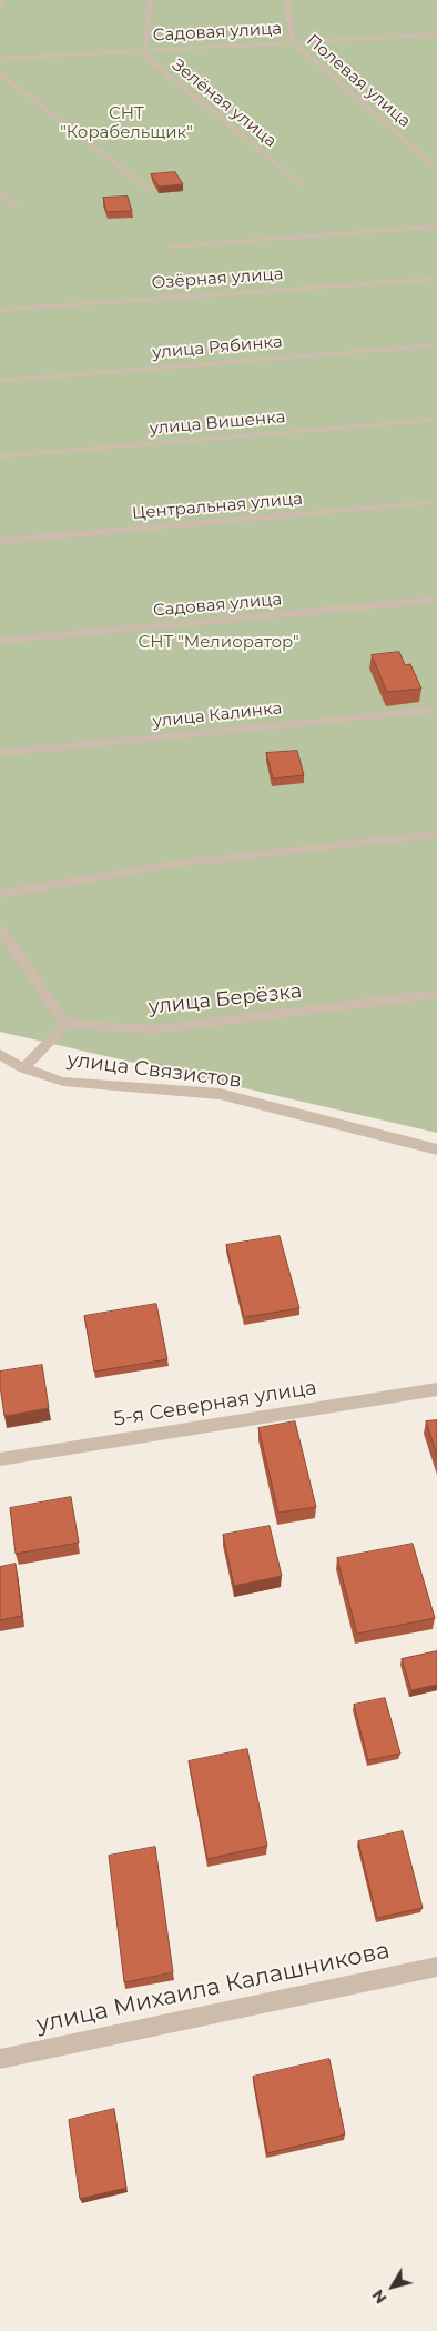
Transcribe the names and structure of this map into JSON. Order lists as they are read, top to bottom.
{
  "streets": {
    "street": [
      "Садовая улица",
      "Полевая улица",
      "Зелёная улица",
      "Озёрная улица",
      "улица Рябинка",
      "улица Вишенка",
      "Центральная улица",
      "улица Калинка",
      "улица Берёзка",
      "улица Связистов",
      "5-я Северная улица",
      "улица Михаила Калашникова"
    ]
  },
  "crossings": [
    ["Садовая улица", "Полевая улица"],
    ["Садовая улица", "Зелёная улица"]
  ],
  "parks": ["СНТ \"Корабельщик\"", "СНТ \"Мелиоратор\""],
  "north": "bottom left"
}
